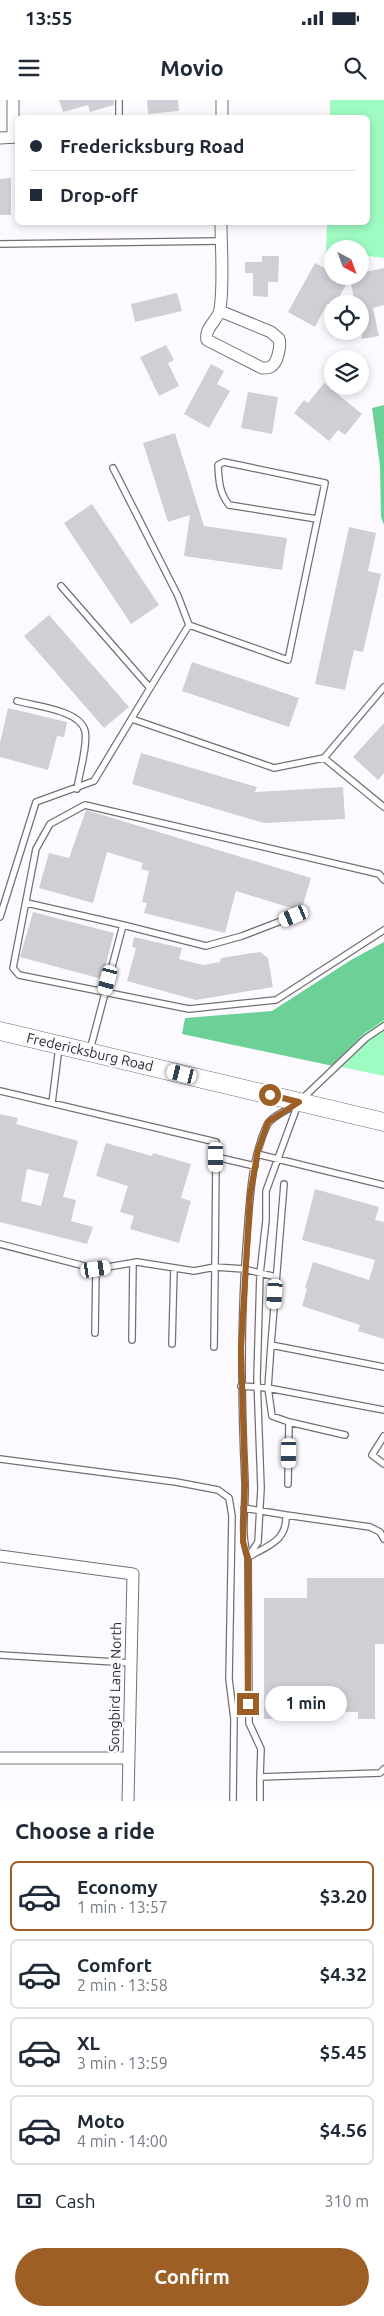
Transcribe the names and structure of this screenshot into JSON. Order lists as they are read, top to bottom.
{
  "streets": {
    "main road": ["Fredericksburg Road"],
    "street": ["Songbird Lane North"]
  },
  "north": "bottom right",
  "page": {
    "status": "13:55",
    "header": "Movio",
    "banner": ["Fredericksburg Road", "Drop-off"],
    "bubble": "1 min",
    "heading": "Choose a ride",
    "list": [
      {
        "name": "Economy",
        "note": "1 min · 13:57",
        "value": "$3.20"
      },
      {
        "name": "Comfort",
        "note": "2 min · 13:58",
        "value": "$4.32"
      },
      {
        "name": "XL",
        "note": "3 min · 13:59",
        "value": "$5.45"
      },
      {
        "name": "Moto",
        "note": "4 min · 14:00",
        "value": "$4.56"
      }
    ],
    "pay": ["Cash", "310 m"],
    "buttons": "Confirm"
  }
}
